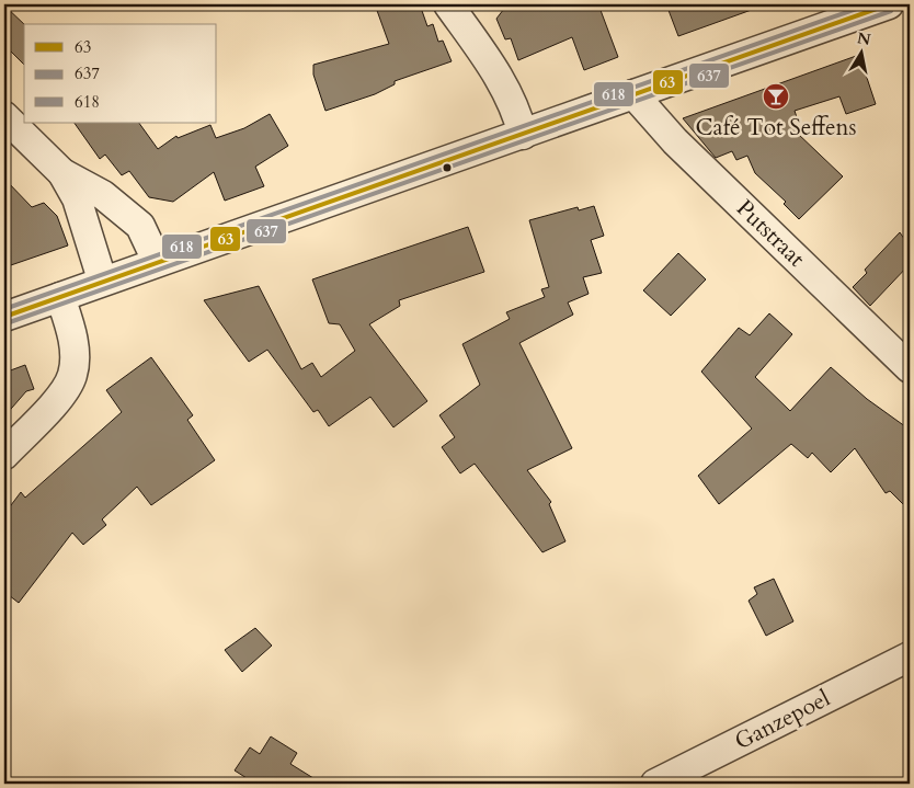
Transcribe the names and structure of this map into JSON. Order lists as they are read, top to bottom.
{
  "streets": {
    "street": ["Putstraat", "Ganzepoel"]
  },
  "places": {
    "bar": ["Café Tot Seffens"]
  },
  "lines": ["transit line 63", "transit line 618", "transit line 637"],
  "legend": ["63", "637", "618"],
  "north": "top"
}
